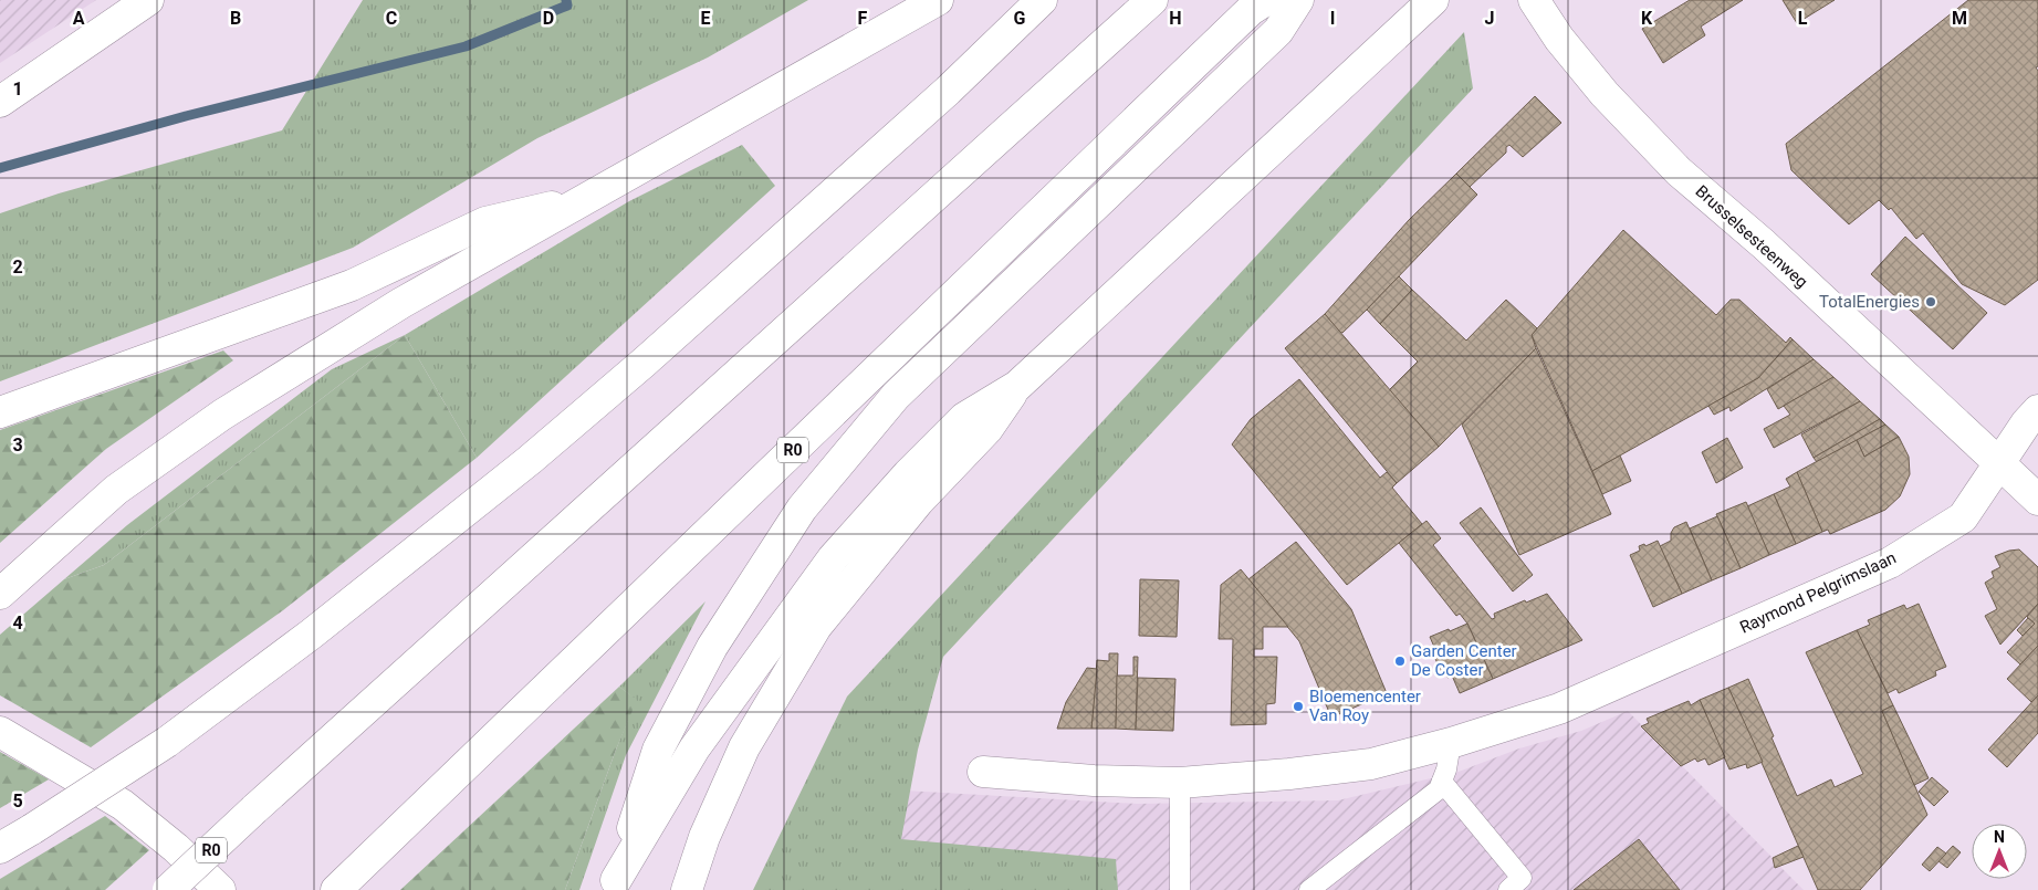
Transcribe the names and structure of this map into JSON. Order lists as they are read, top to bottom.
{
  "streets": {
    "main road": ["Brusselsesteenweg", "R0", "Raymond Pelgrimslaan"]
  },
  "crossings": [
    ["Brusselsesteenweg", "Raymond Pelgrimslaan"]
  ],
  "places": ["TotalEnergies", "Garden Center De Coster", "Bloemencenter Van Roy"],
  "north": "top",
  "grid": {
    "columns": [
      "A",
      "B",
      "C",
      "D",
      "E",
      "F",
      "G",
      "H",
      "I",
      "J",
      "K",
      "L",
      "M"
    ],
    "rows": [
      "1",
      "2",
      "3",
      "4",
      "5"
    ]
  }
}
